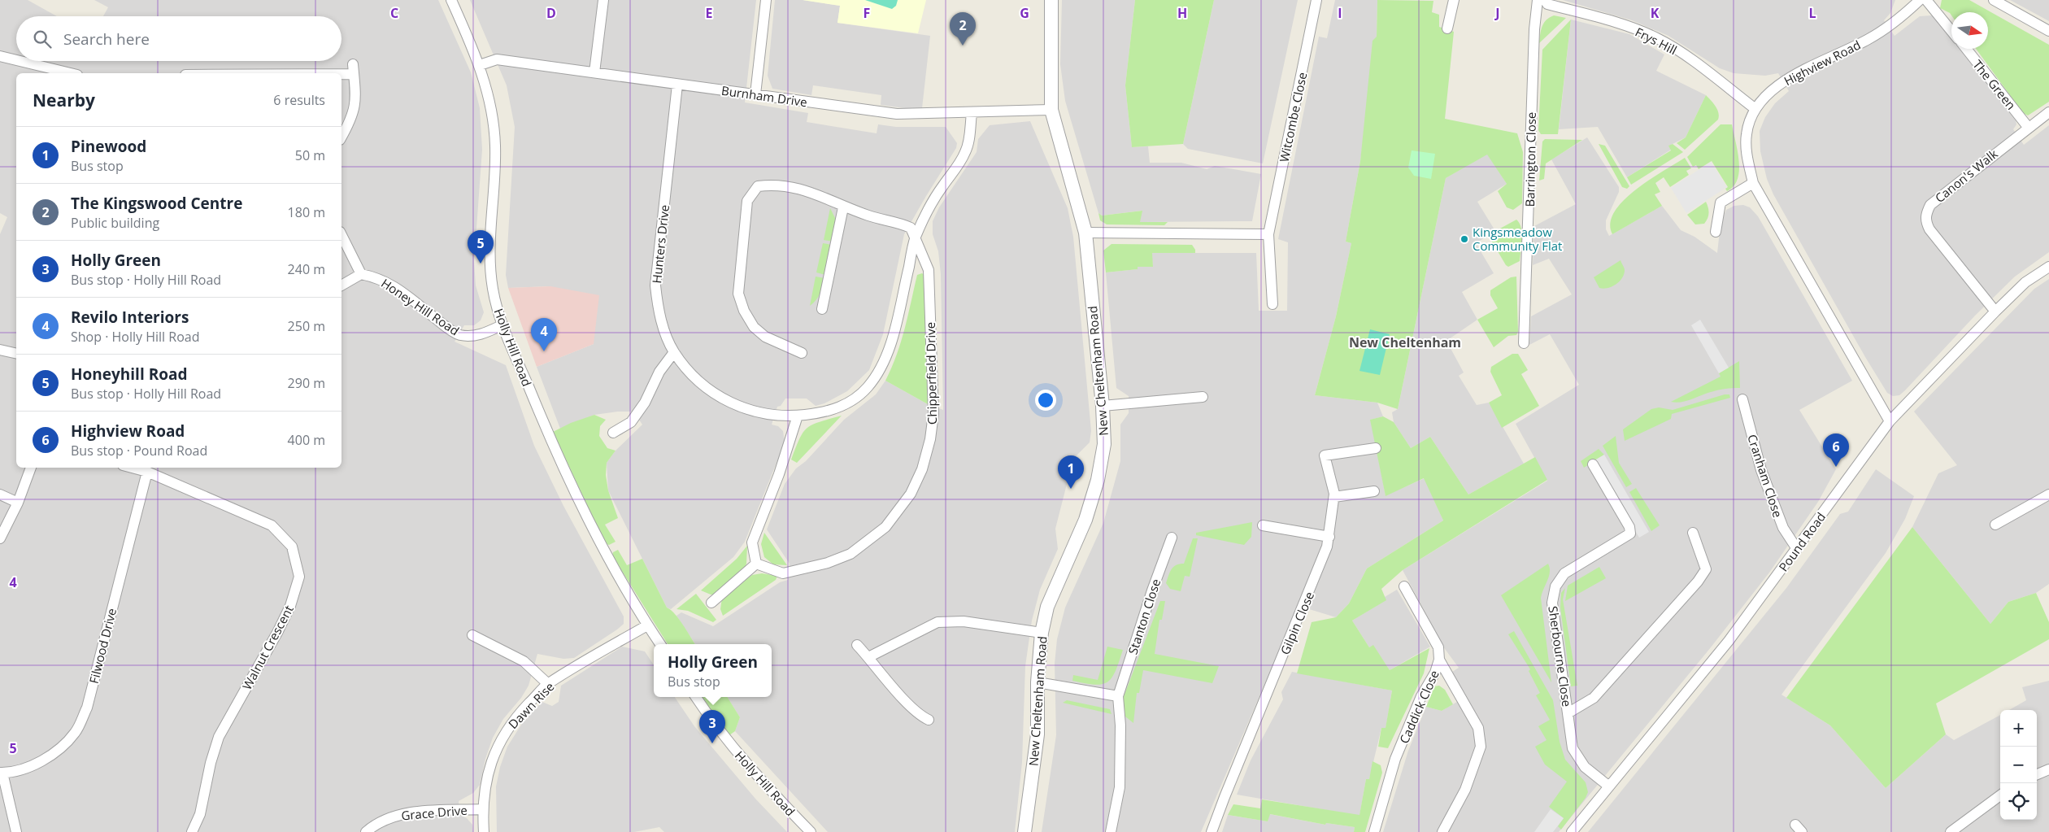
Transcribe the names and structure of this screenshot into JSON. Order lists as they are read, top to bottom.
{
  "streets": {
    "street": [
      "Frys Hill",
      "Highview Road",
      "The Green",
      "Burnham Drive",
      "Witcombe Close",
      "Barrington Close",
      "Canon's Walk",
      "Hunters Drive",
      "Honey Hill Road",
      "Holly Hill Road",
      "New Cheltenham Road",
      "Chipperfield Drive",
      "Cranham Close",
      "Pound Road",
      "Stanton Close",
      "Gilpin Close",
      "Filwood Drive",
      "Walnut Crescent",
      "Sherbourne Close",
      "Dawn Rise",
      "Caddick Close",
      "Grace Drive"
    ]
  },
  "crossings": [
    ["Frys Hill", "Highview Road"],
    ["Highview Road", "Pound Road"],
    ["The Green", "Canon's Walk"],
    ["Burnham Drive", "Hunters Drive"],
    ["Burnham Drive", "Holly Hill Road"],
    ["Burnham Drive", "New Cheltenham Road"],
    ["Canon's Walk", "Pound Road"],
    ["Honey Hill Road", "Holly Hill Road"],
    ["Holly Hill Road", "Dawn Rise"],
    ["Cranham Close", "Pound Road"],
    ["Pound Road", "Sherbourne Close"],
    ["Filwood Drive", "Walnut Crescent"],
    ["Dawn Rise", "Grace Drive"]
  ],
  "districts": ["New Cheltenham"],
  "places": ["Kingsmeadow Community Flat"],
  "north": "right",
  "page": {
    "pins": [
      "2",
      "5",
      "4",
      "6",
      "1",
      "3"
    ],
    "search": "Search here",
    "heading": ["Nearby", "6 results"],
    "list": [
      {
        "mark": "1",
        "name": "Pinewood",
        "note": "Bus stop",
        "value": "50 m"
      },
      {
        "mark": "2",
        "name": "The Kingswood Centre",
        "note": "Public building",
        "value": "180 m"
      },
      {
        "mark": "3",
        "name": "Holly Green",
        "note": "Bus stop · Holly Hill Road",
        "value": "240 m"
      },
      {
        "mark": "4",
        "name": "Revilo Interiors",
        "note": "Shop · Holly Hill Road",
        "value": "250 m"
      },
      {
        "mark": "5",
        "name": "Honeyhill Road",
        "note": "Bus stop · Holly Hill Road",
        "value": "290 m"
      },
      {
        "mark": "6",
        "name": "Highview Road",
        "note": "Bus stop · Pound Road",
        "value": "400 m"
      }
    ],
    "popup": ["Holly Green", "Bus stop"],
    "map_buttons": ["+", "−"]
  },
  "grid": {
    "columns": [
      "C",
      "D",
      "E",
      "F",
      "G",
      "H",
      "I",
      "J",
      "K",
      "L"
    ],
    "rows": ["4", "5"]
  }
}
